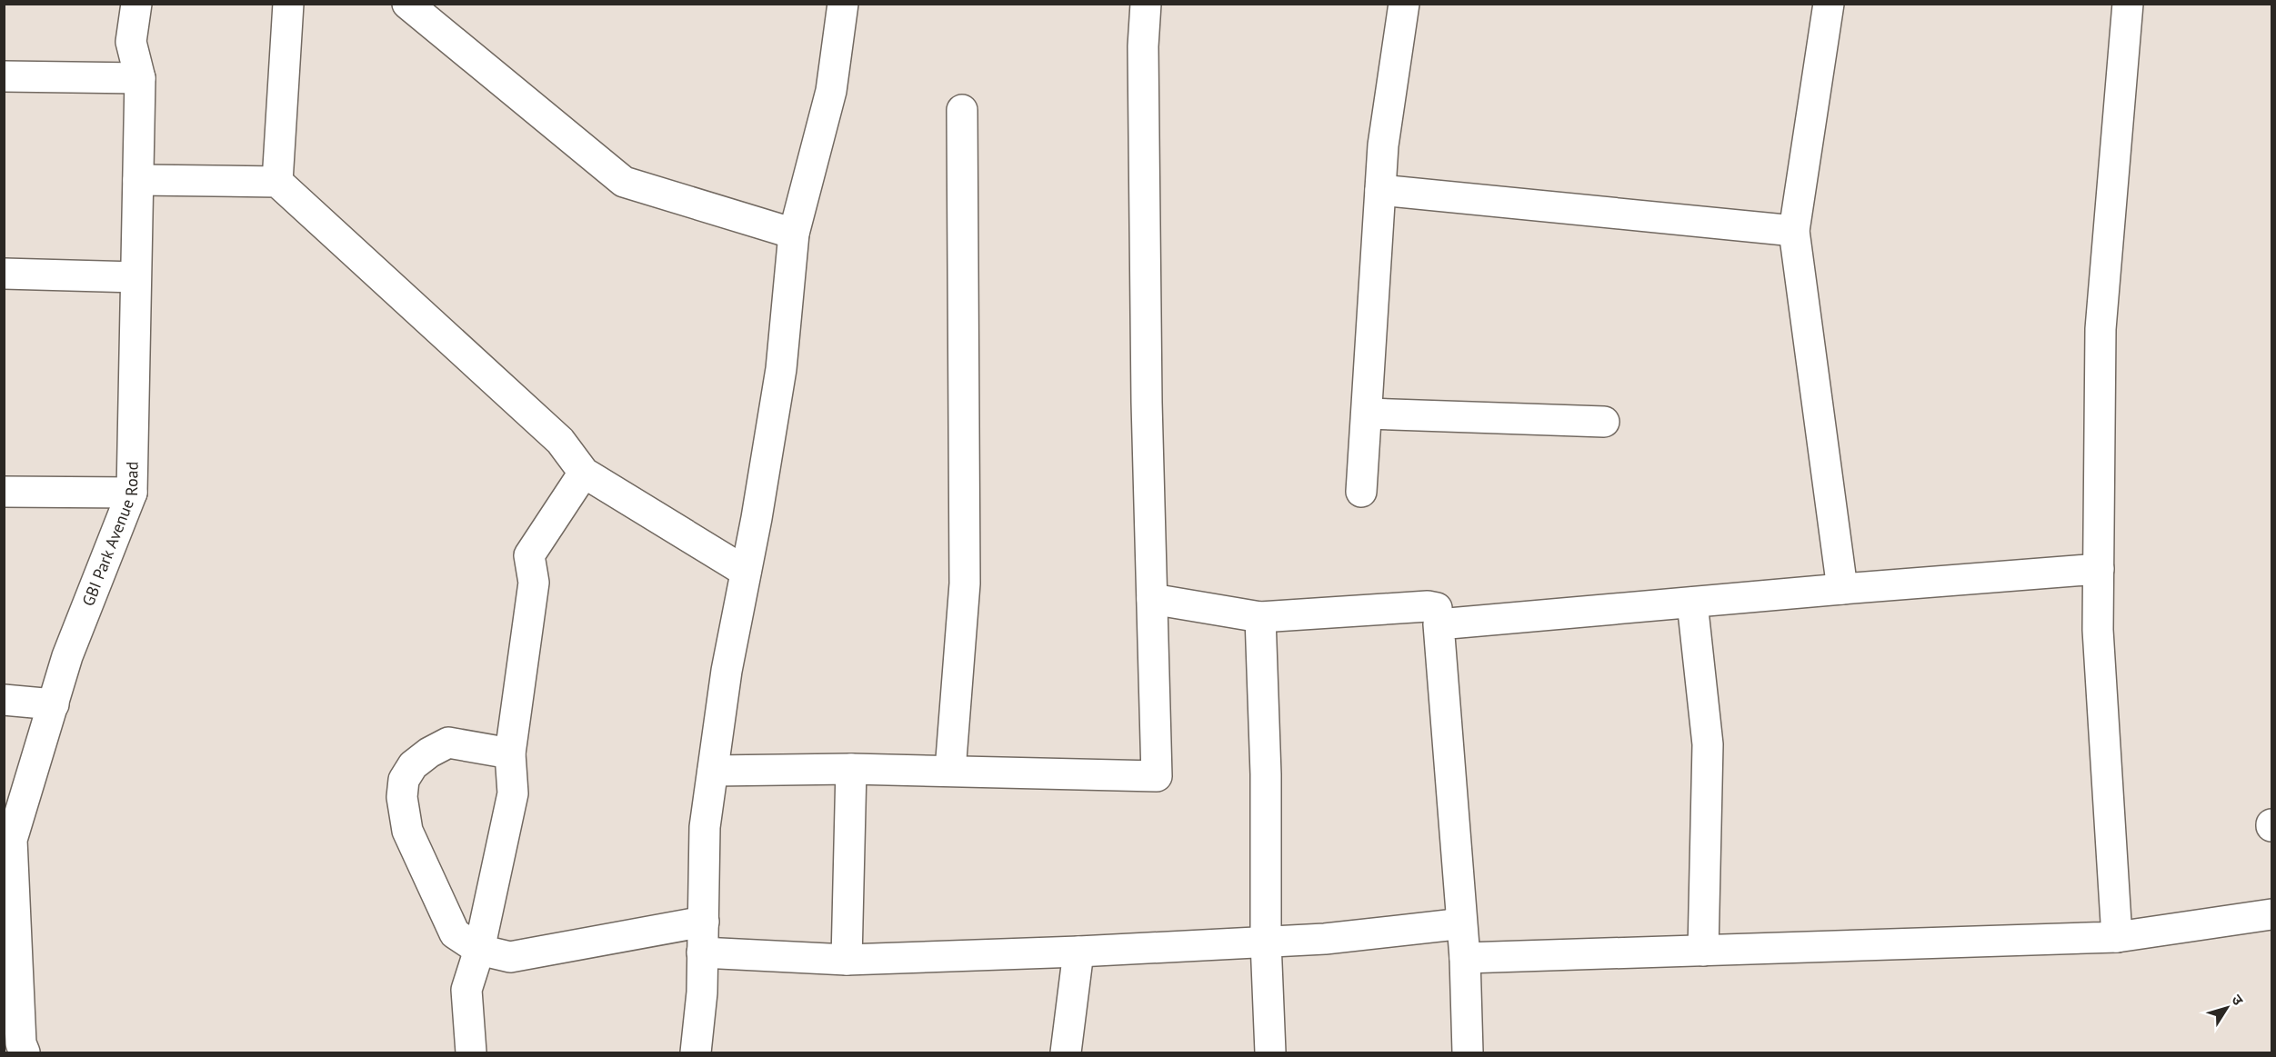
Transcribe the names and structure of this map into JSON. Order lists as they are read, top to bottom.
{
  "streets": {
    "street": ["GBI Park Avenue Road"]
  },
  "north": "top right"
}
